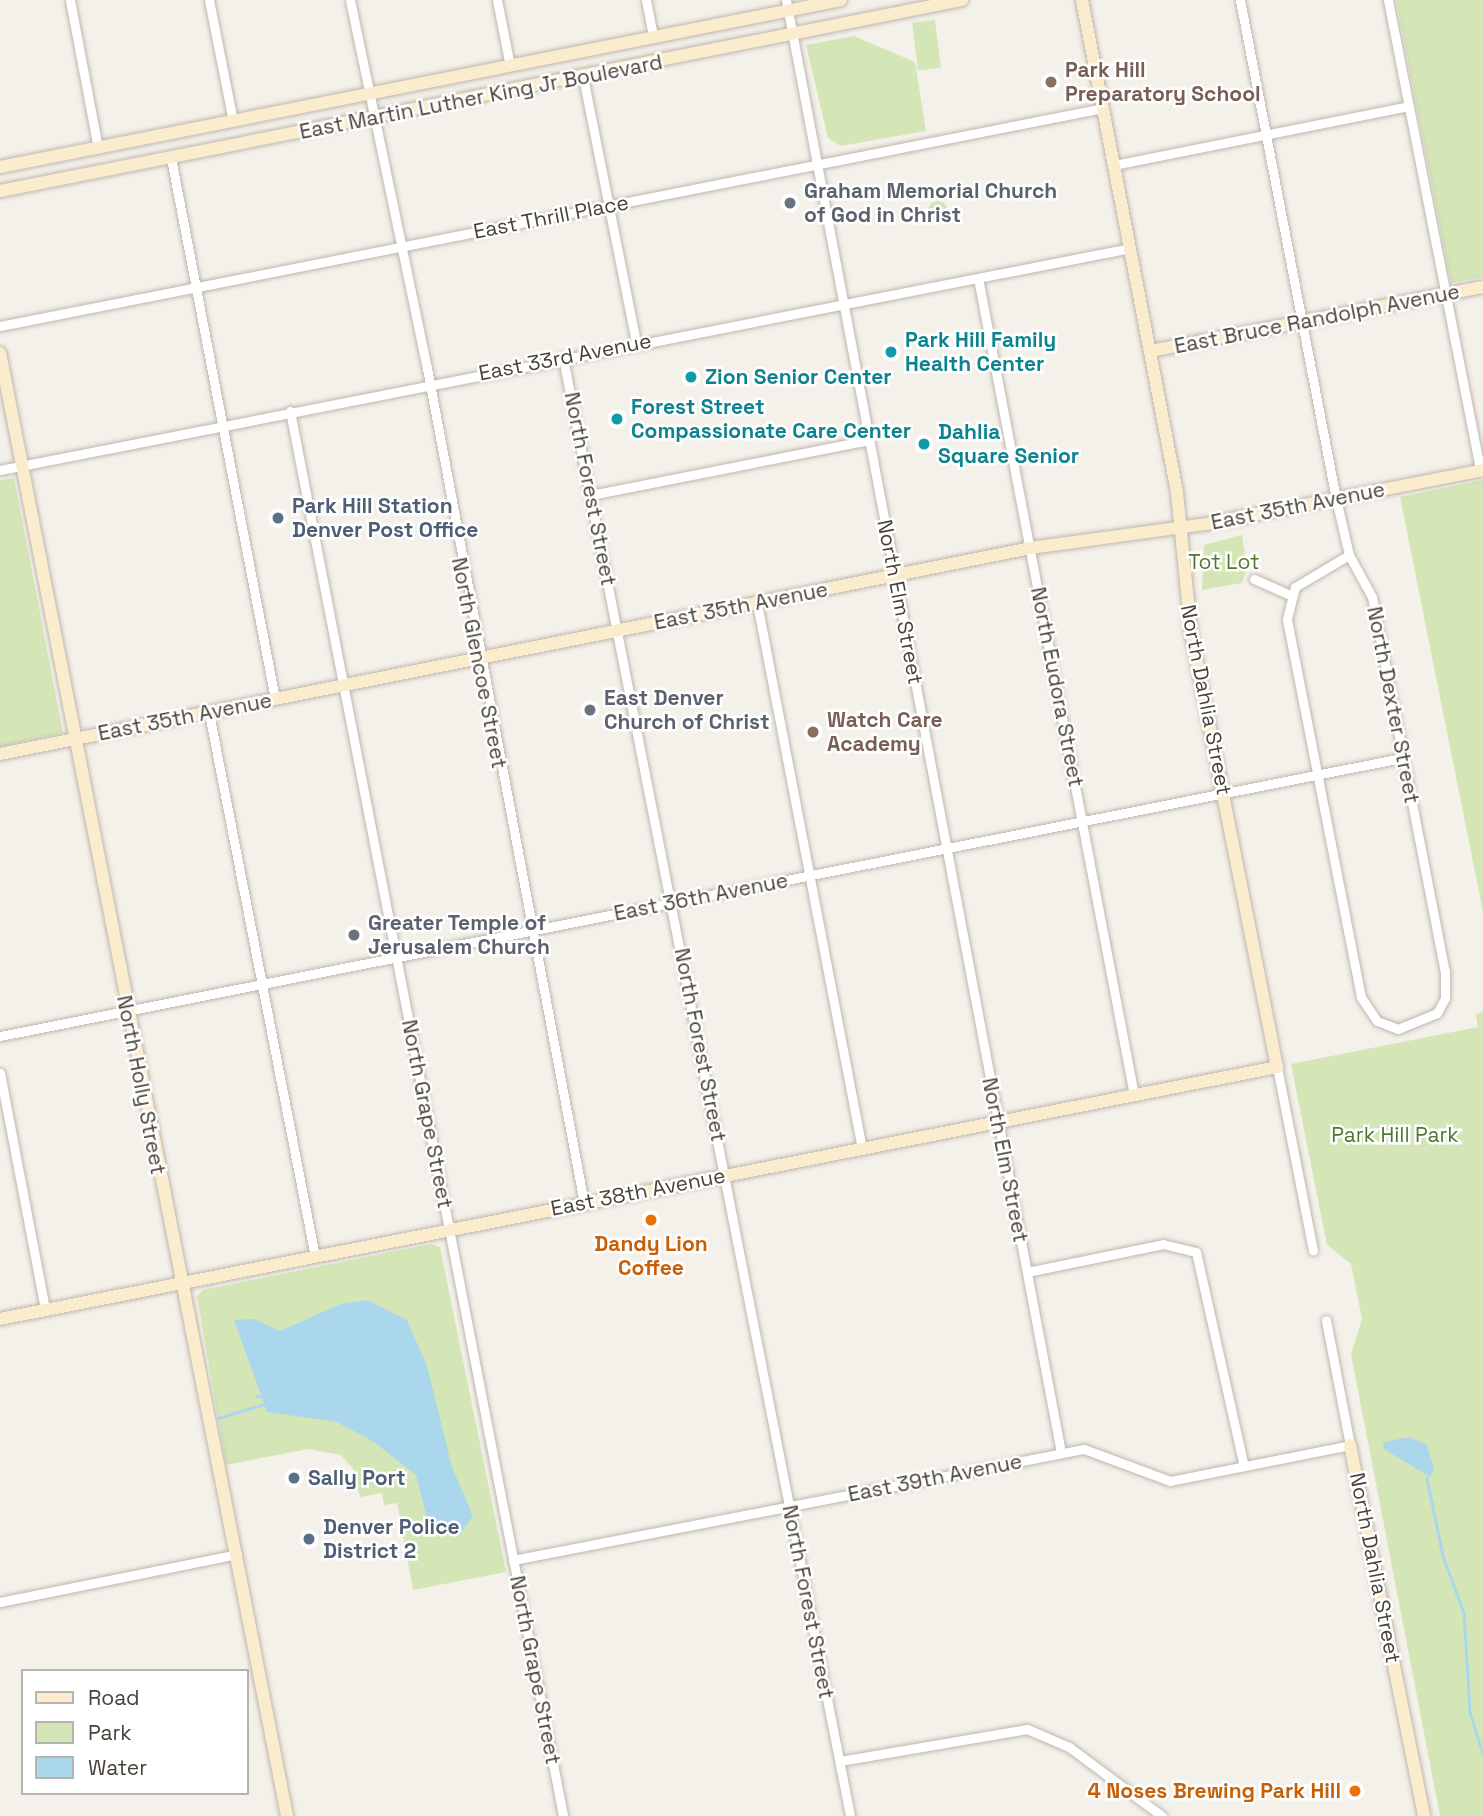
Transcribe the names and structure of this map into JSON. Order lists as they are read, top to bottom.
{
  "streets": {
    "street": [
      "East Martin Luther King Jr Boulevard",
      "East Thrill Place",
      "East Bruce Randolph Avenue",
      "East 33rd Avenue",
      "North Forest Street",
      "East 35th Avenue",
      "North Elm Street",
      "North Glencoe Street",
      "North Eudora Street",
      "North Dahlia Street",
      "North Dexter Street",
      "East 36th Avenue",
      "North Holly Street",
      "North Grape Street",
      "East 38th Avenue",
      "East 39th Avenue"
    ]
  },
  "crossings": [
    ["East Martin Luther King Jr Boulevard", "North Elm Street"],
    ["East Martin Luther King Jr Boulevard", "North Glencoe Street"],
    ["East Thrill Place", "North Elm Street"],
    ["East Thrill Place", "North Glencoe Street"],
    ["East Thrill Place", "North Dahlia Street"],
    ["East Bruce Randolph Avenue", "North Dahlia Street"],
    ["East Bruce Randolph Avenue", "North Dexter Street"],
    ["East 33rd Avenue", "North Forest Street"],
    ["East 33rd Avenue", "North Elm Street"],
    ["East 33rd Avenue", "North Glencoe Street"],
    ["East 33rd Avenue", "North Eudora Street"],
    ["East 33rd Avenue", "North Dahlia Street"],
    ["East 33rd Avenue", "North Holly Street"],
    ["East 33rd Avenue", "North Grape Street"],
    ["North Forest Street", "East 35th Avenue"],
    ["North Forest Street", "East 36th Avenue"],
    ["North Forest Street", "East 38th Avenue"],
    ["North Forest Street", "East 39th Avenue"],
    ["East 35th Avenue", "North Elm Street"],
    ["East 35th Avenue", "North Glencoe Street"],
    ["East 35th Avenue", "North Eudora Street"],
    ["East 35th Avenue", "North Dahlia Street"],
    ["East 35th Avenue", "North Dexter Street"],
    ["East 35th Avenue", "North Holly Street"],
    ["East 35th Avenue", "North Grape Street"],
    ["North Elm Street", "East 36th Avenue"],
    ["North Elm Street", "East 38th Avenue"],
    ["North Elm Street", "East 39th Avenue"],
    ["North Glencoe Street", "East 36th Avenue"],
    ["North Glencoe Street", "East 38th Avenue"],
    ["North Eudora Street", "East 36th Avenue"],
    ["North Eudora Street", "East 38th Avenue"],
    ["North Dahlia Street", "East 36th Avenue"],
    ["North Dahlia Street", "East 38th Avenue"],
    ["North Dahlia Street", "East 39th Avenue"],
    ["North Dexter Street", "East 36th Avenue"],
    ["East 36th Avenue", "North Holly Street"],
    ["East 36th Avenue", "North Grape Street"],
    ["North Holly Street", "East 38th Avenue"],
    ["North Grape Street", "East 38th Avenue"],
    ["North Grape Street", "East 39th Avenue"]
  ],
  "parks": ["Tot Lot", "Park Hill Park"],
  "places": [
    "Park Hill Preparatory School",
    "Graham Memorial Church of God in Christ",
    "Park Hill Family Health Center",
    "Zion Senior Center",
    "Forest Street Compassionate Care Center",
    "Dahlia Square Senior",
    "Park Hill Station Denver Post Office",
    "East Denver Church of Christ",
    "Watch Care Academy",
    "Greater Temple of Jerusalem Church",
    "Dandy Lion Coffee",
    "Sally Port",
    "Denver Police District 2",
    "4 Noses Brewing Park Hill"
  ],
  "legend": ["Road", "Park", "Water"]
}
